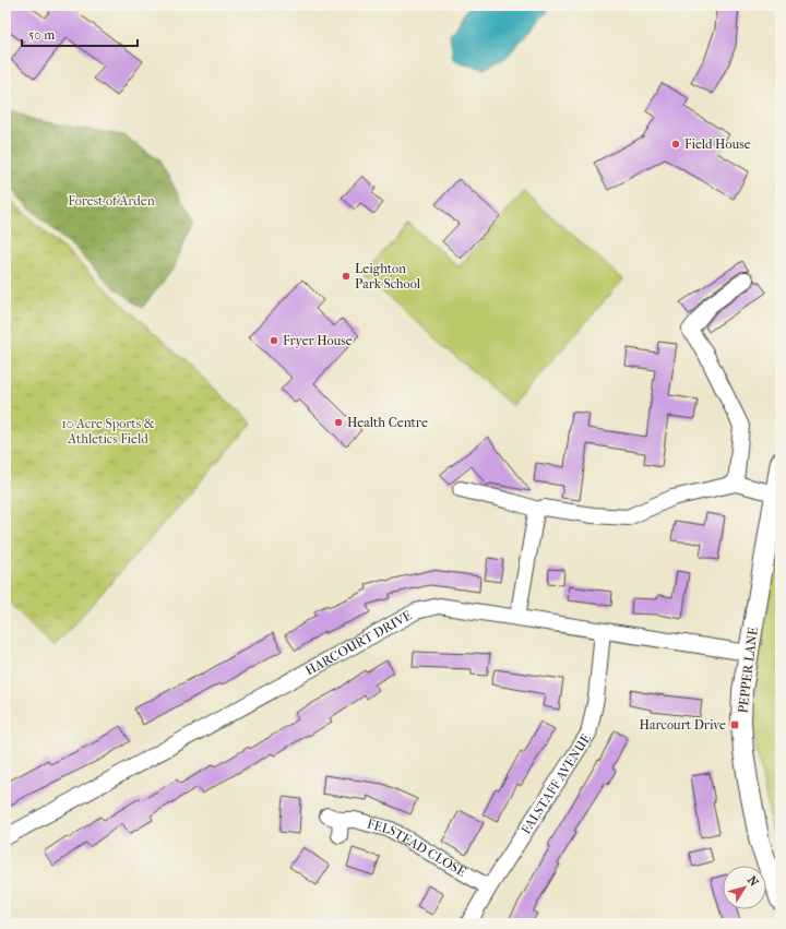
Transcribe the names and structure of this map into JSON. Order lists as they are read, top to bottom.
{
  "streets": {
    "street": [
      "HARCOURT DRIVE",
      "PEPPER LANE",
      "FALSTAFF AVENUE",
      "FELSTEAD CLOSE"
    ]
  },
  "crossings": [
    ["HARCOURT DRIVE", "PEPPER LANE"],
    ["HARCOURT DRIVE", "FALSTAFF AVENUE"],
    ["FALSTAFF AVENUE", "FELSTEAD CLOSE"]
  ],
  "parks": ["Forest of Arden", "10 Acre Sports & Athletics Field"],
  "places": {
    "other": [
      "Field House",
      "Leighton Park School",
      "Fryer House",
      "Health Centre"
    ],
    "transit": ["Harcourt Drive"]
  },
  "scale_bar": "50 m",
  "north": "top right"
}
